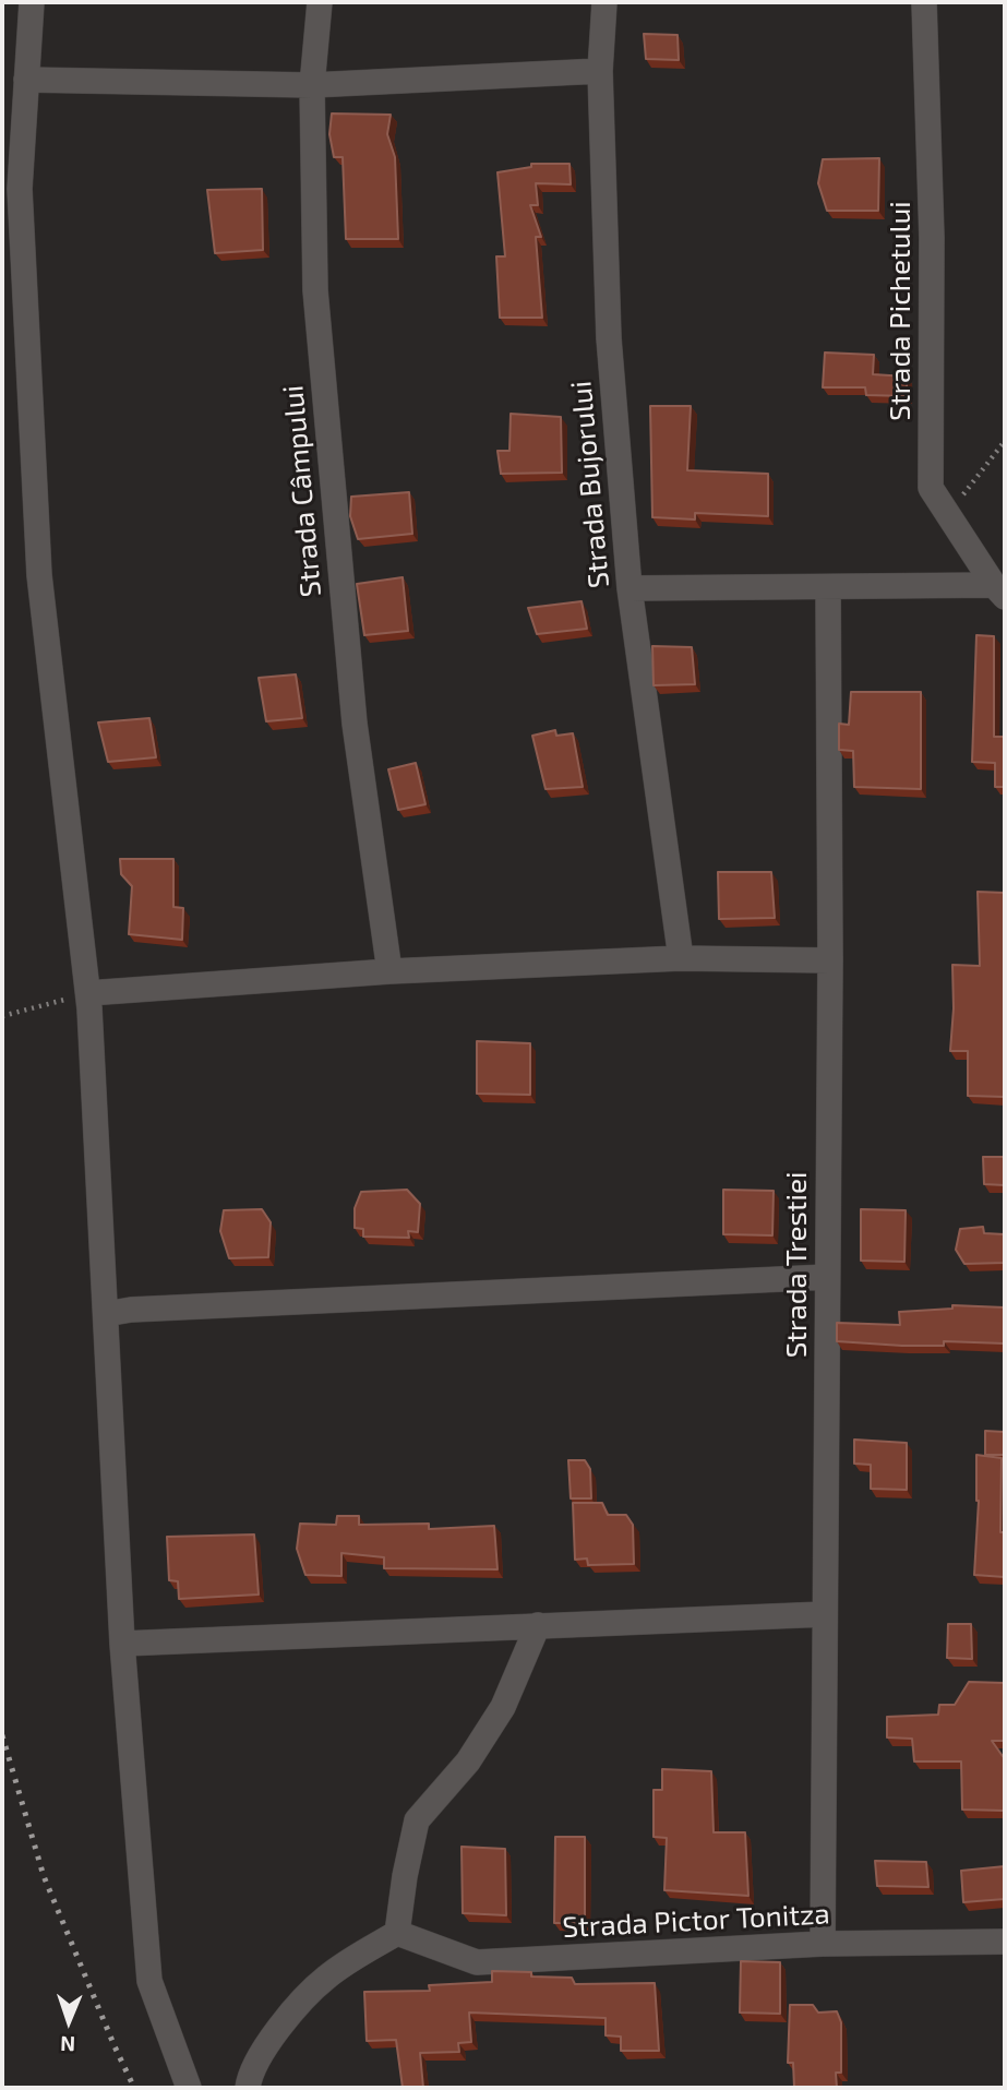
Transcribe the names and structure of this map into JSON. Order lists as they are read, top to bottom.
{
  "streets": {
    "street": [
      "Strada Pichetului",
      "Strada Bujorului",
      "Strada Câmpului",
      "Strada Trestiei",
      "Strada Pictor Tonitza"
    ]
  },
  "crossings": [
    ["Strada Trestiei", "Strada Pictor Tonitza"]
  ],
  "north": "bottom"
}
